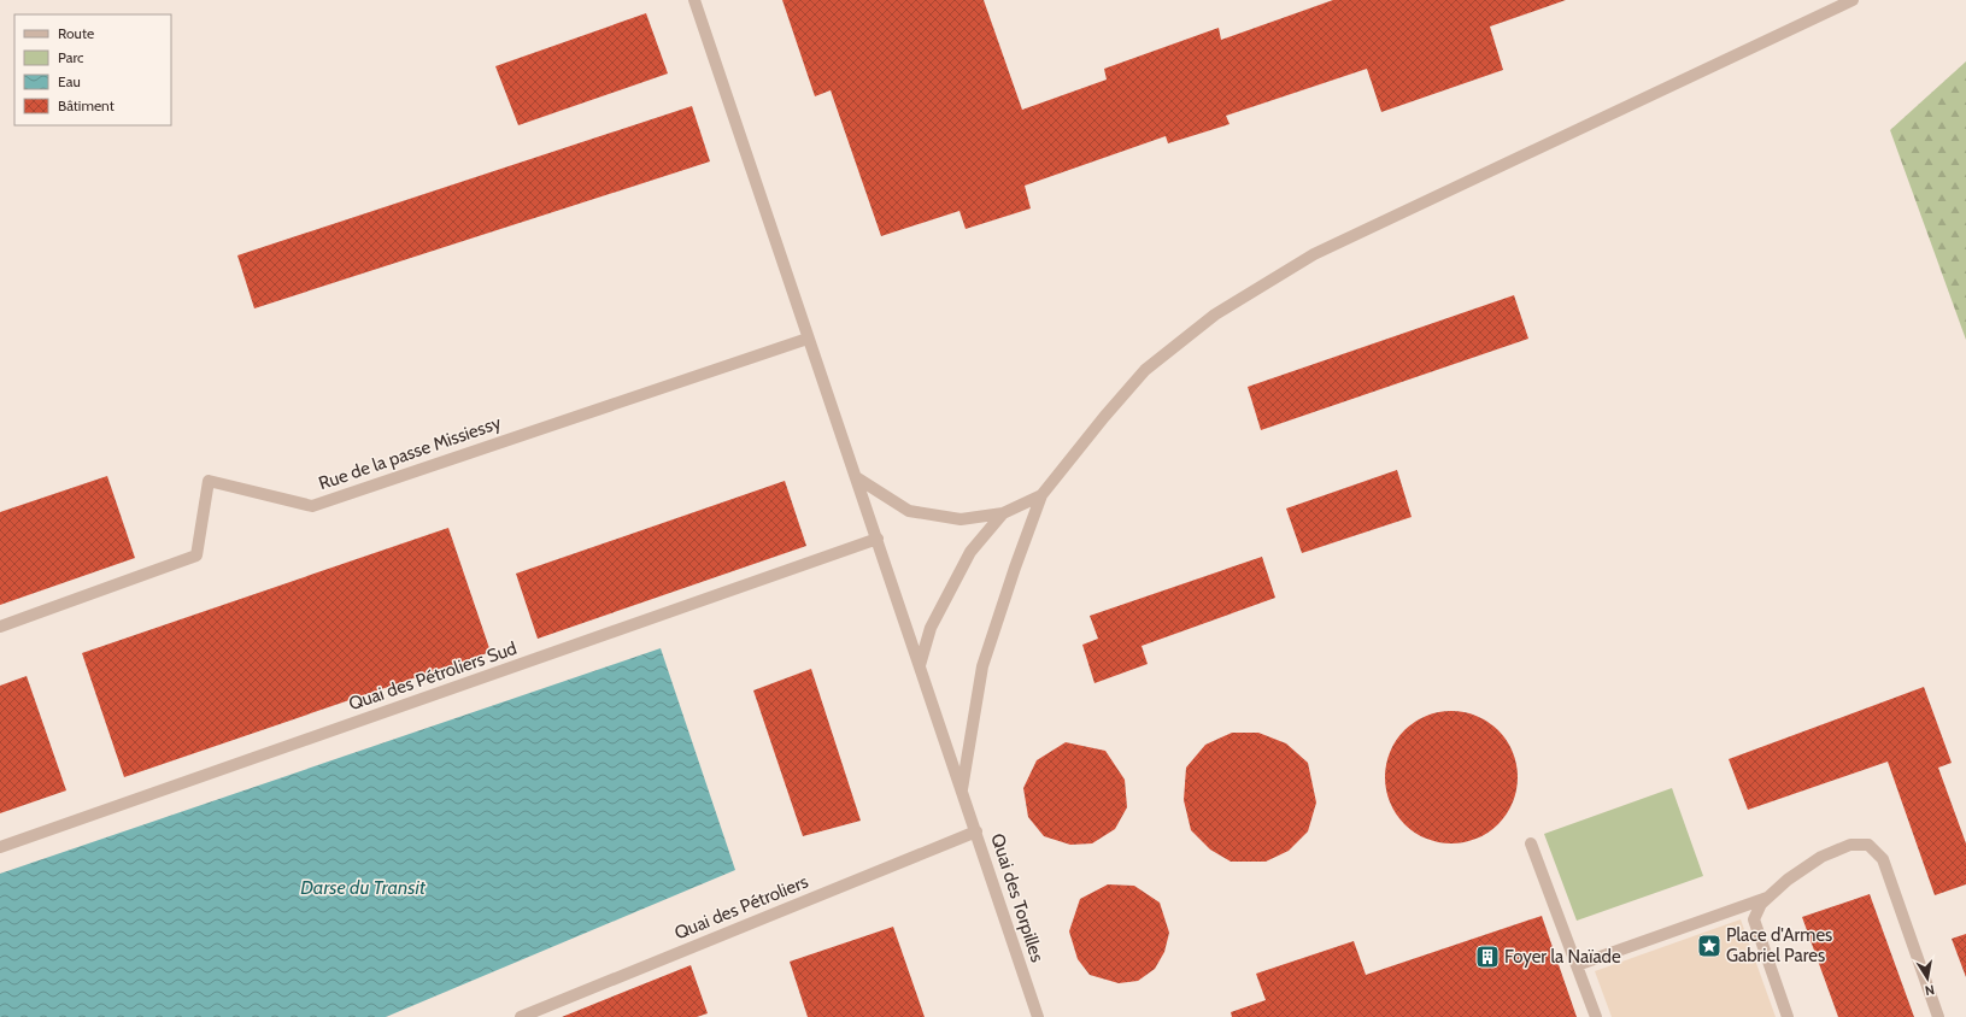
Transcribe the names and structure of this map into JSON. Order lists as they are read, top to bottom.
{
  "streets": {
    "street": [
      "Rue de la passe Missiessy",
      "Quai des Pétroliers Sud",
      "Quai des Torpilles",
      "Quai des Pétroliers"
    ]
  },
  "crossings": [
    ["Rue de la passe Missiessy", "Quai des Torpilles"],
    ["Quai des Pétroliers Sud", "Quai des Torpilles"],
    ["Quai des Torpilles", "Quai des Pétroliers"]
  ],
  "water": ["Darse du Transit"],
  "places": {
    "place": ["Place d'Armes Gabriel Pares"],
    "building": ["Foyer la Naïade"]
  },
  "legend": [
    "Route",
    "Parc",
    "Eau",
    "Bâtiment"
  ],
  "north": "bottom"
}
